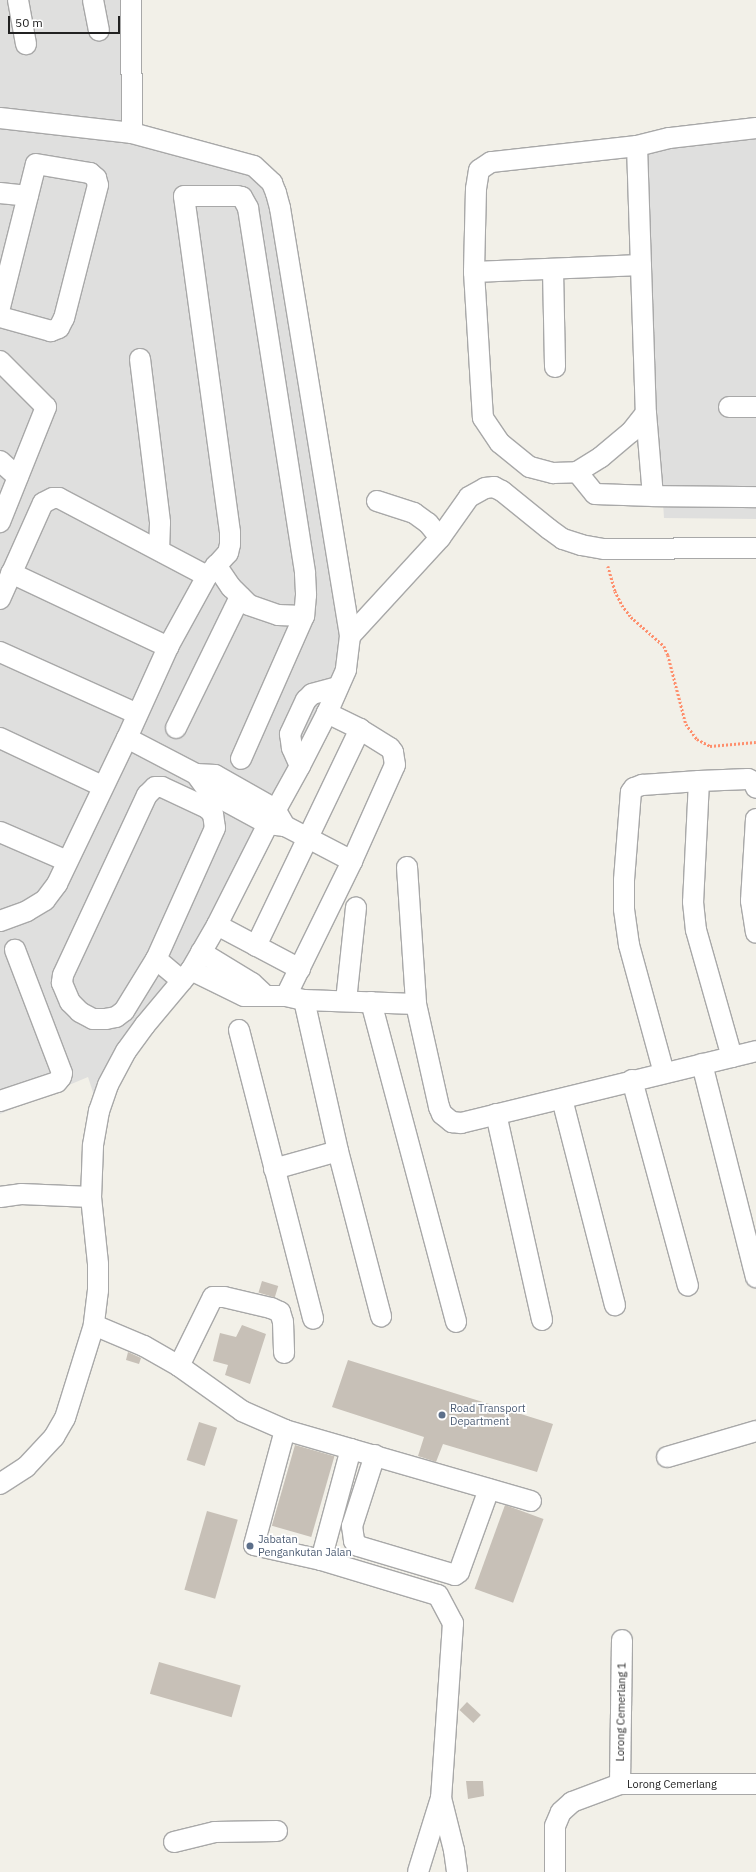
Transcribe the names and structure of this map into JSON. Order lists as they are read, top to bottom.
{
  "streets": {
    "street": ["Lorong Cemerlang 1", "Lorong Cemerlang"]
  },
  "crossings": [
    ["Lorong Cemerlang 1", "Lorong Cemerlang"]
  ],
  "places": ["Road Transport Department", "Jabatan Pengankutan Jalan"],
  "scale_bar": "50 m"
}
